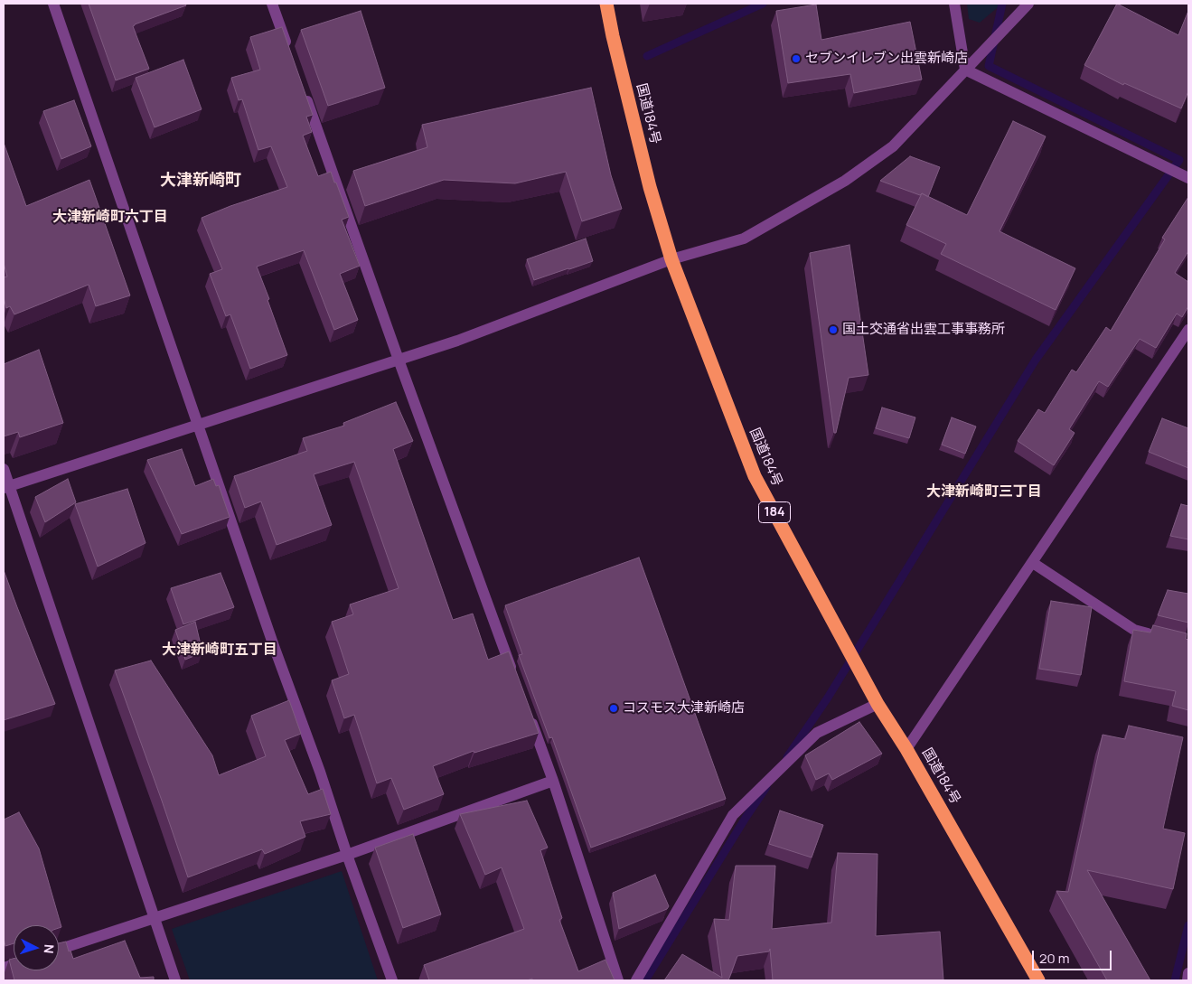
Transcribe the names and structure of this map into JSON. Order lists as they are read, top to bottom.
{
  "streets": {
    "highway": ["国道184号", "184"]
  },
  "districts": [
    "大津新崎町",
    "大津新崎町六丁目",
    "大津新崎町三丁目",
    "大津新崎町五丁目"
  ],
  "places": ["セブンイレブン出雲新崎店", "国土交通省出雲工事事務所", "コスモス大津新崎店"],
  "scale_bar": "20 m",
  "north": "right"
}
